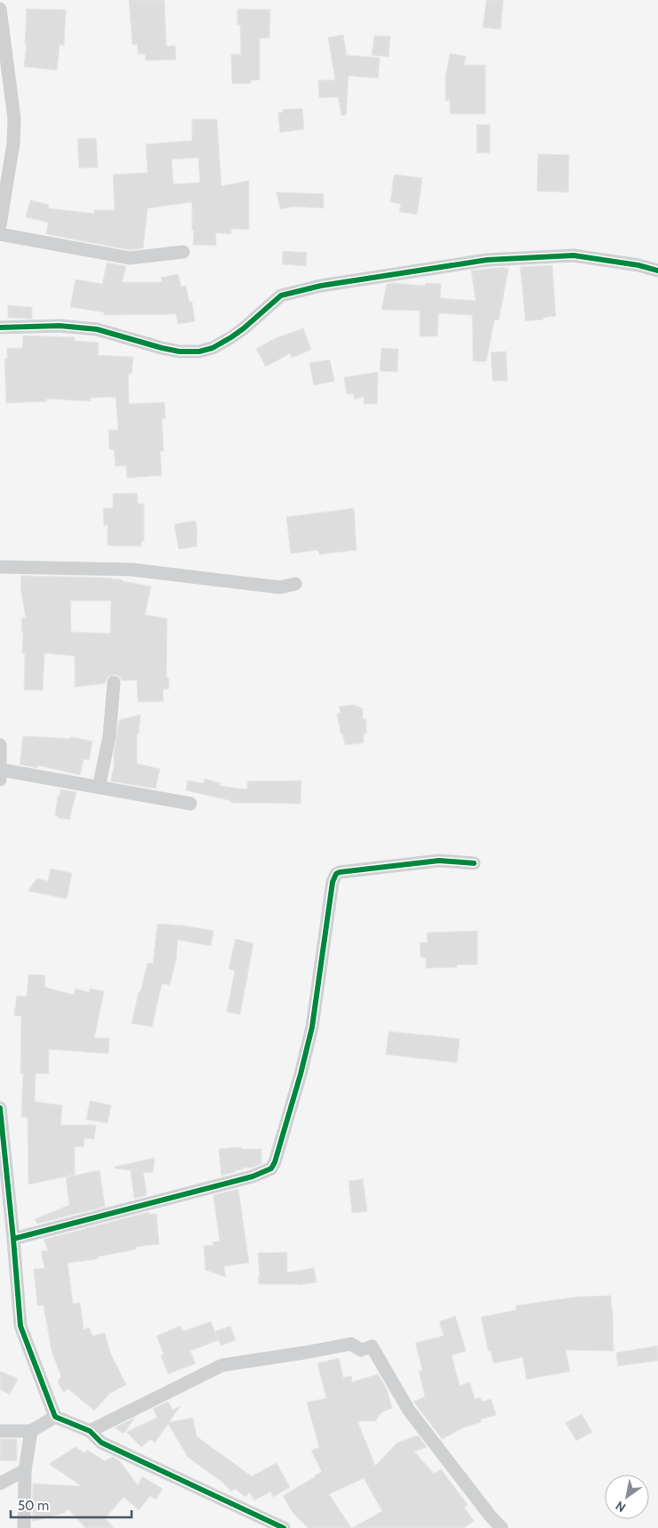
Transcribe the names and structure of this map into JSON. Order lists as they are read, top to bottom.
{
  "scale_bar": "50 m",
  "north": "bottom left"
}
